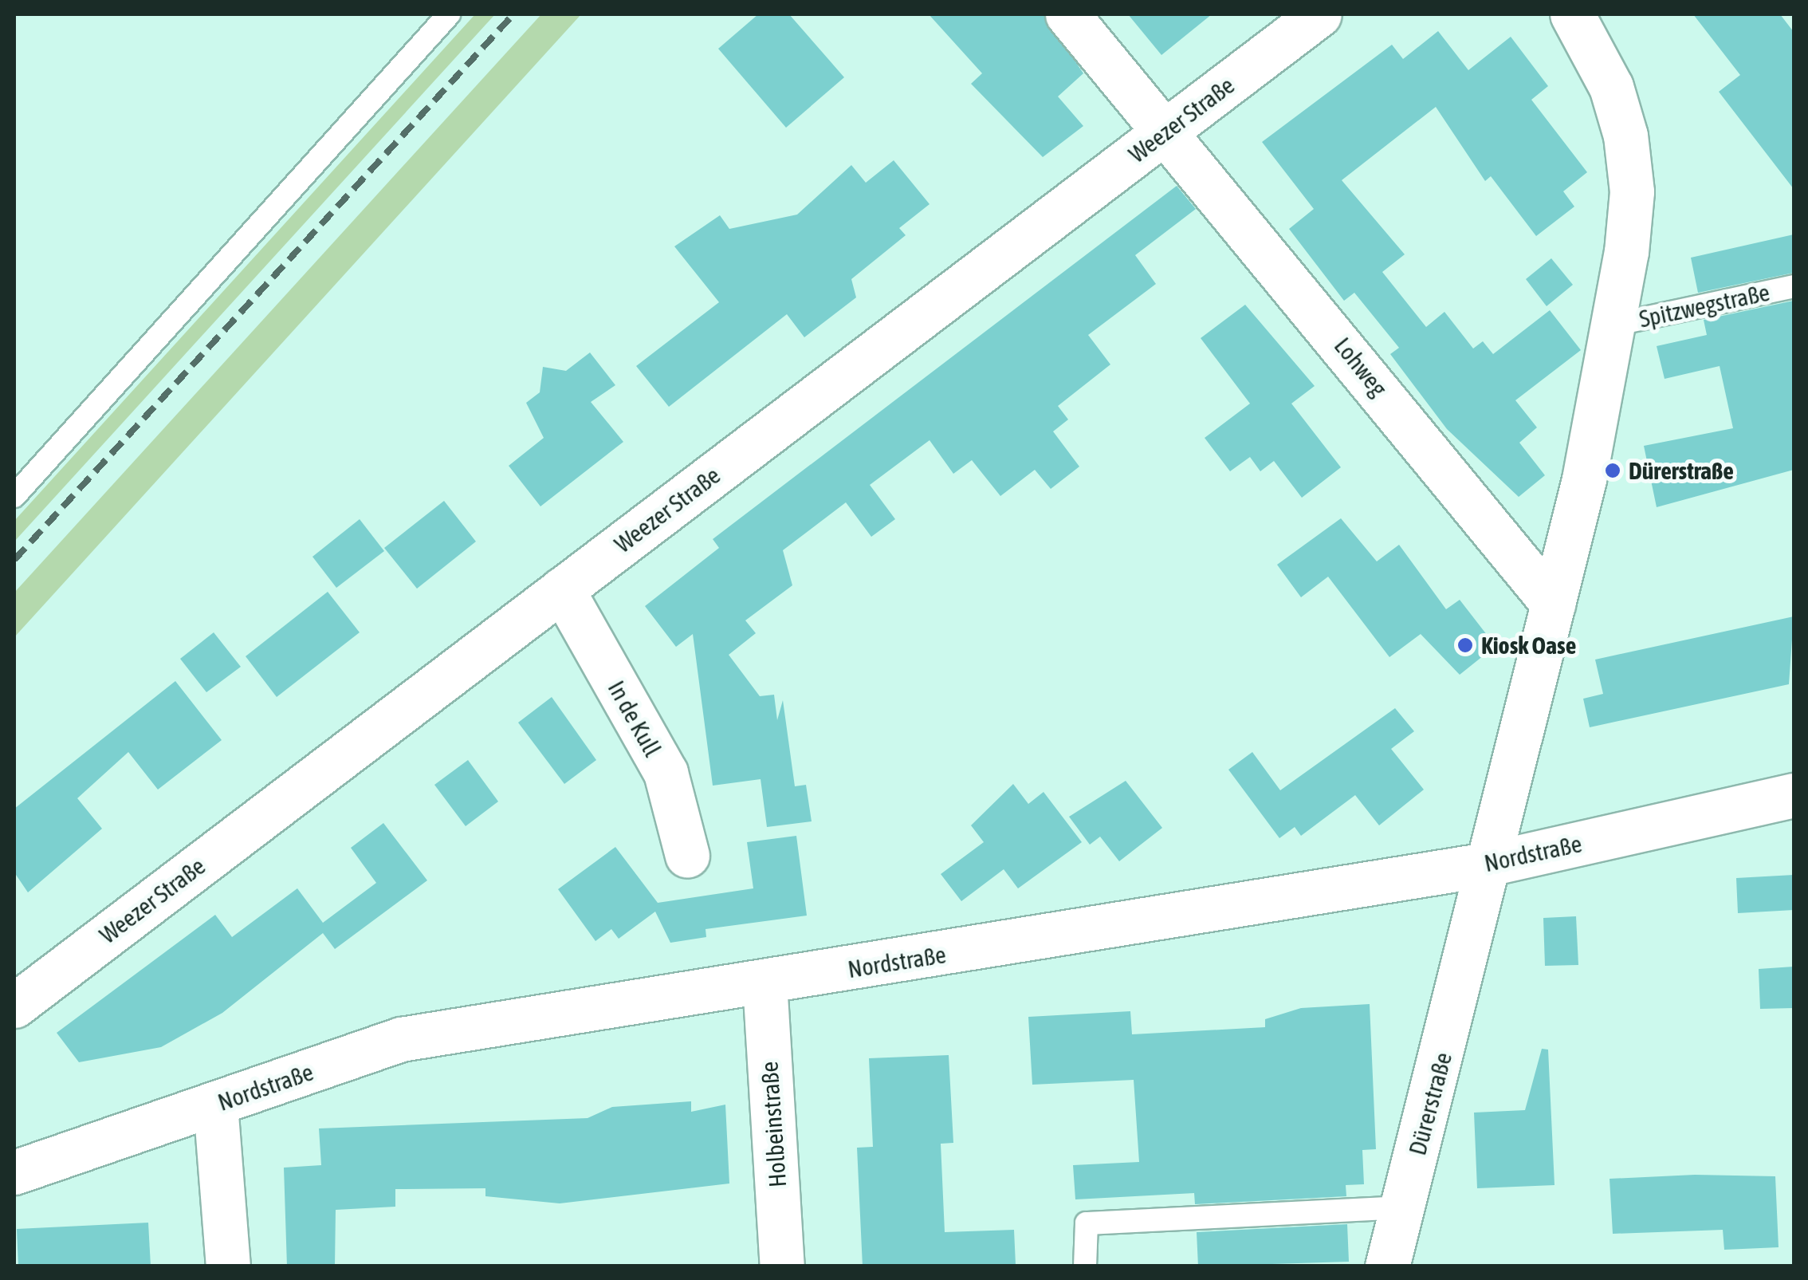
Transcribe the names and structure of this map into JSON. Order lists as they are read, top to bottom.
{
  "streets": {
    "street": [
      "Weezer Straße",
      "Lohweg",
      "In de Kull",
      "Nordstraße",
      "Dürerstraße",
      "Holbeinstraße"
    ],
    "lane": ["Spitzwegstraße"]
  },
  "crossings": [
    ["Weezer Straße", "Lohweg"],
    ["Weezer Straße", "In de Kull"],
    ["Spitzwegstraße", "Dürerstraße"],
    ["Lohweg", "Dürerstraße"],
    ["Nordstraße", "Dürerstraße"],
    ["Nordstraße", "Holbeinstraße"]
  ],
  "places": ["Dürerstraße", "Kiosk Oase"]
}
